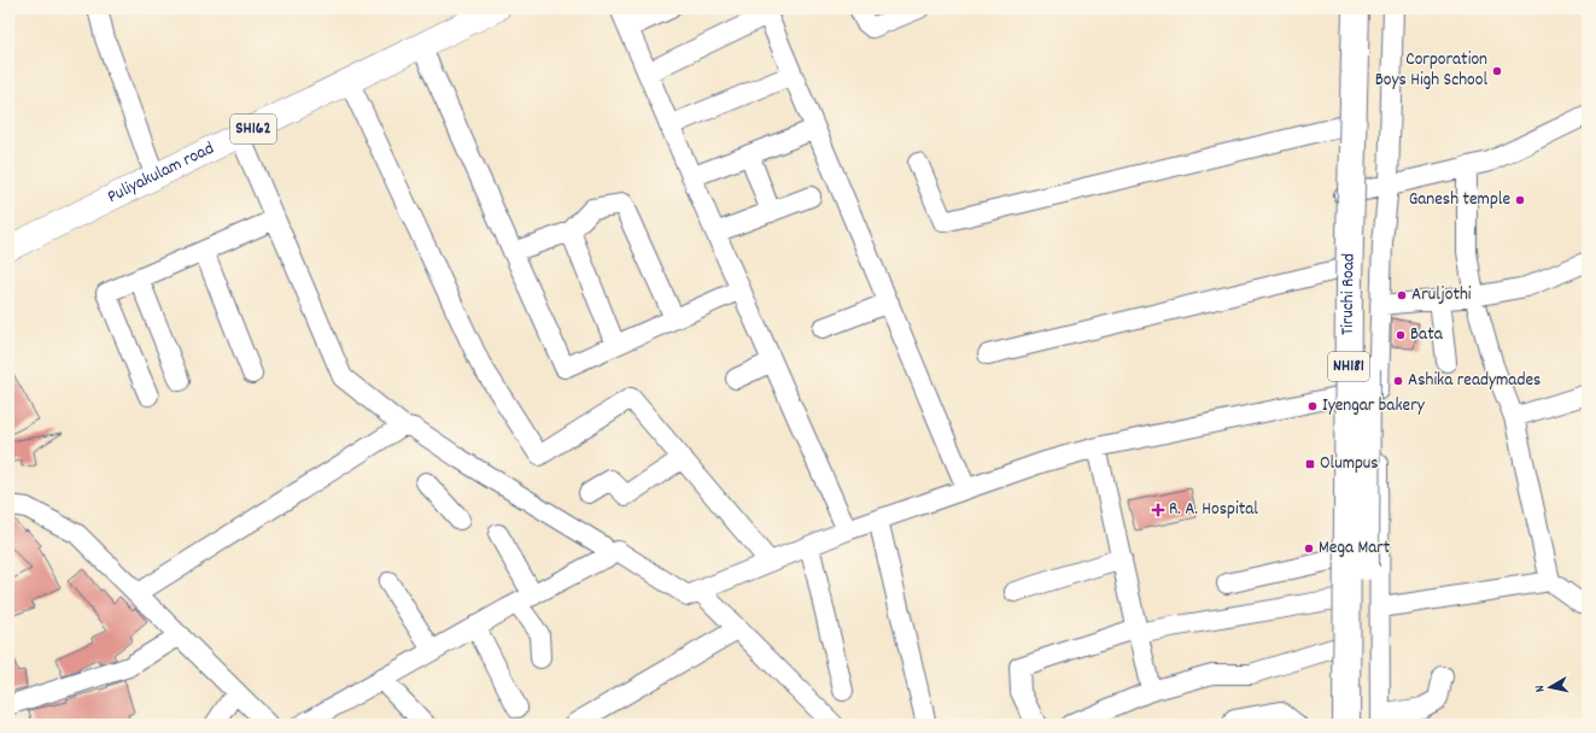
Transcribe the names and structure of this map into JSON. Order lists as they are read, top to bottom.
{
  "streets": {
    "highway": ["Tiruchi Road", "NH181"],
    "main road": ["SH162", "Puliyakulam road"]
  },
  "places": {
    "other": [
      "Corporation Boys High School",
      "Ganesh temple",
      "Aruljothi",
      "Bata",
      "Ashika readymades",
      "Iyengar bakery",
      "Mega Mart"
    ],
    "transit": ["Olumpus"],
    "health": ["R. A. Hospital"]
  },
  "north": "left"
}
